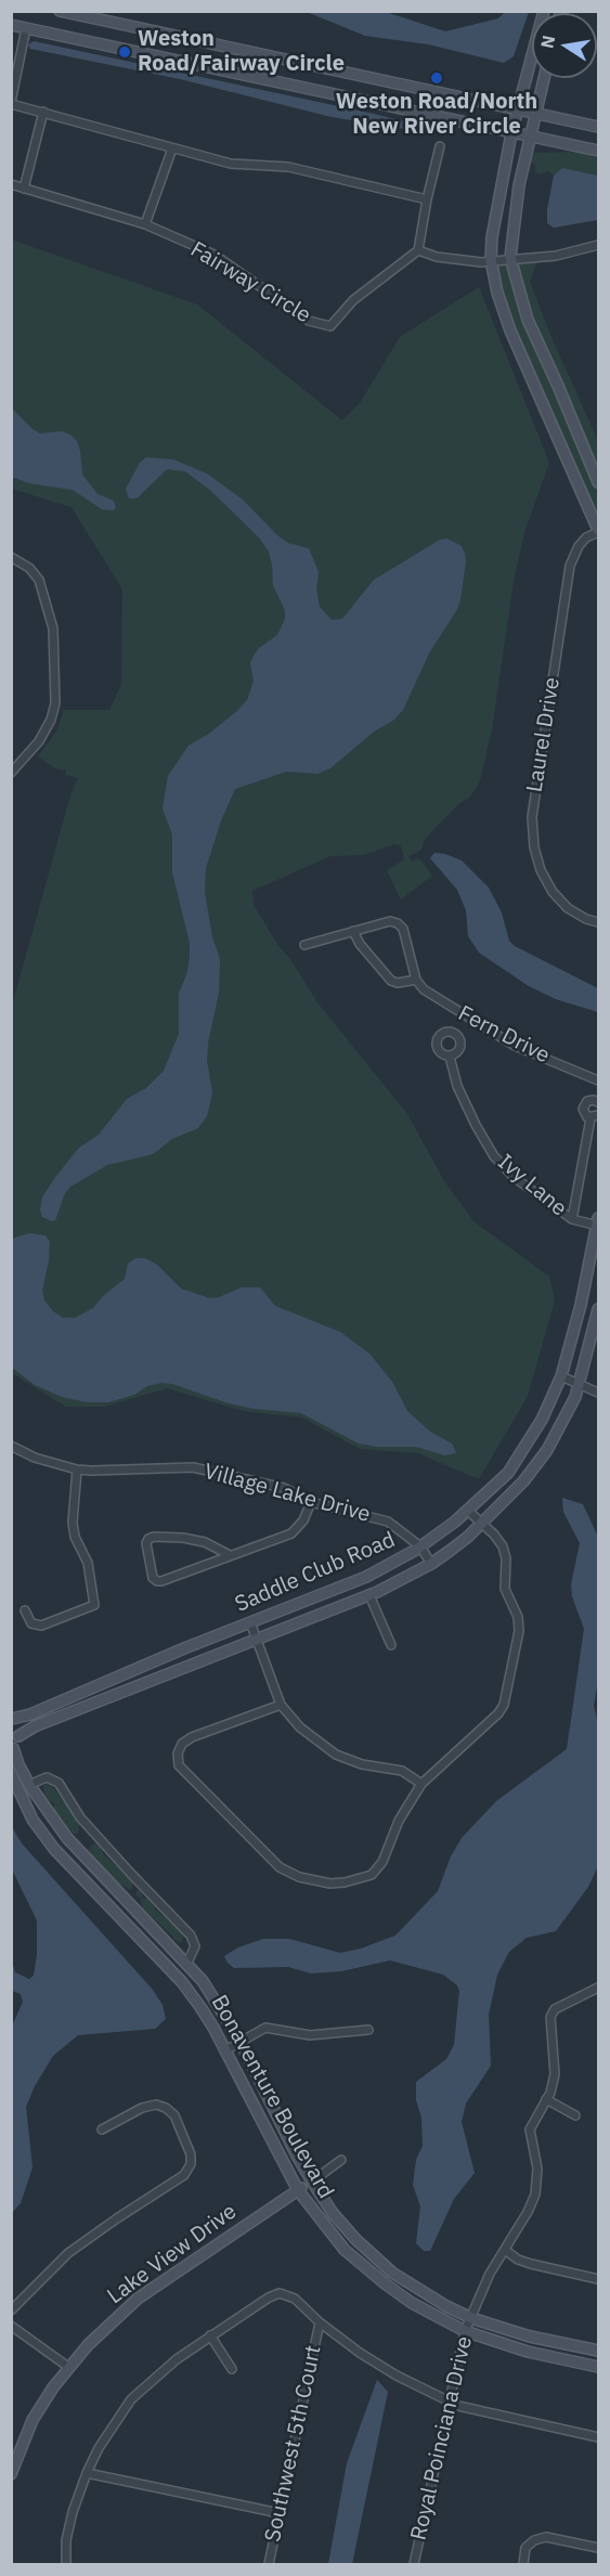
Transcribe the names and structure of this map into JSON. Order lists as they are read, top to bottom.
{
  "streets": {
    "street": [
      "Fairway Circle",
      "Laurel Drive",
      "Fern Drive",
      "Ivy Lane",
      "Village Lake Drive",
      "Saddle Club Road",
      "Bonaventure Boulevard",
      "Lake View Drive",
      "Royal Poinciana Drive",
      "Southwest 5th Court"
    ]
  },
  "crossings": [
    ["Ivy Lane", "Saddle Club Road"],
    ["Village Lake Drive", "Saddle Club Road"],
    ["Bonaventure Boulevard", "Lake View Drive"],
    ["Bonaventure Boulevard", "Royal Poinciana Drive"]
  ],
  "places": ["Weston Road/Fairway Circle", "Weston Road/North New River Circle"],
  "north": "left"
}
